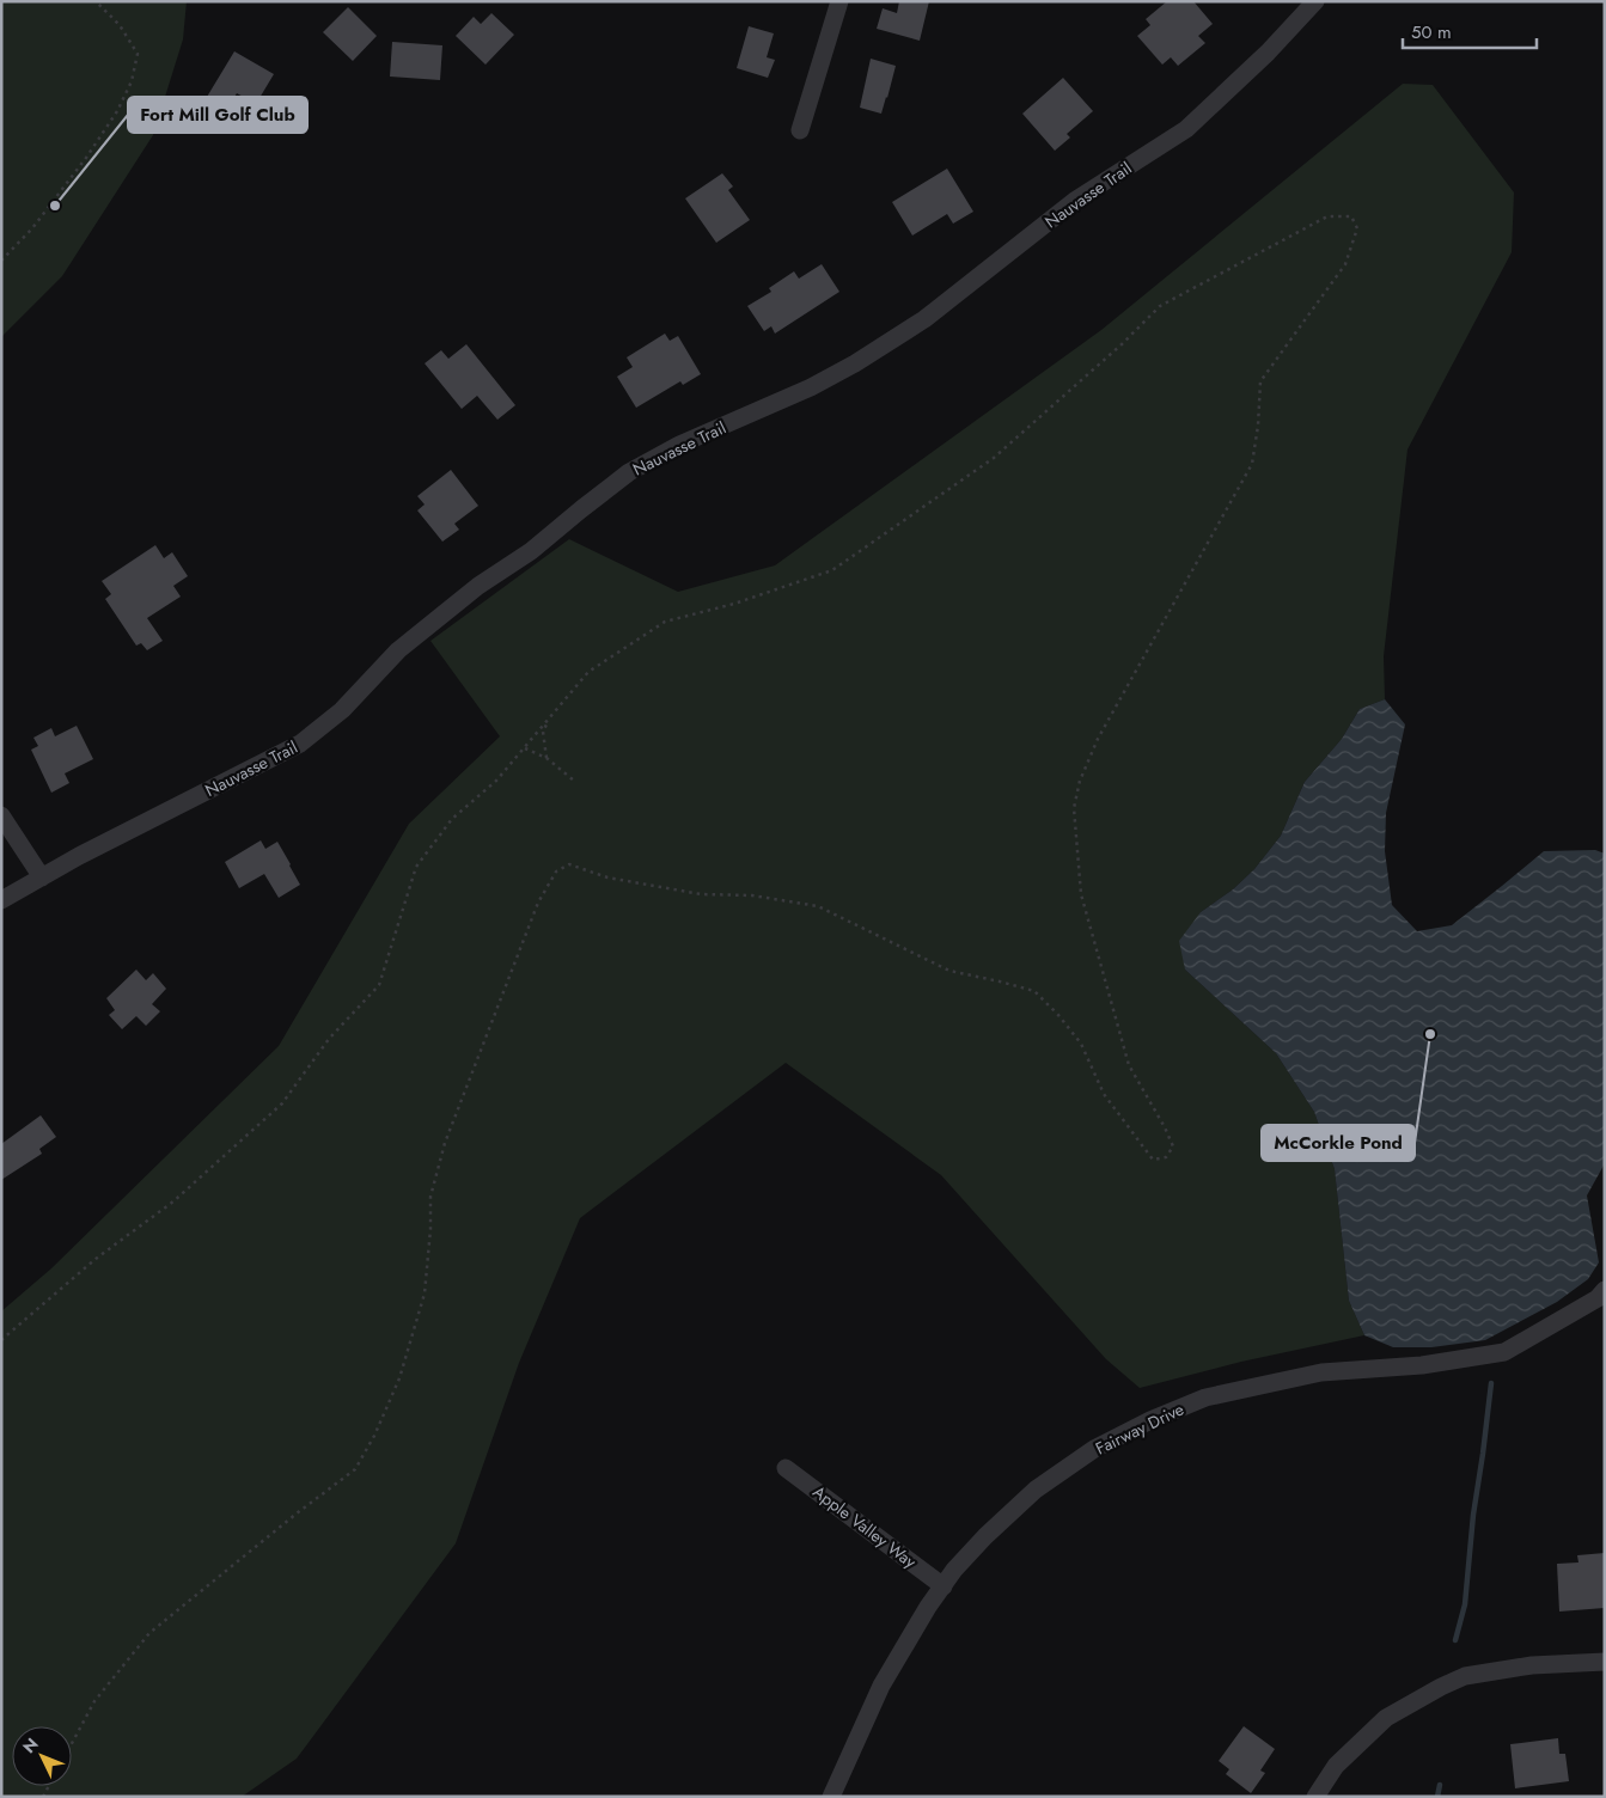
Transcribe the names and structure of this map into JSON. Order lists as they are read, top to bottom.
{
  "streets": {
    "street": ["Nauvasse Trail", "Fairway Drive", "Apple Valley Way"]
  },
  "crossings": [
    ["Fairway Drive", "Apple Valley Way"]
  ],
  "places": ["Fort Mill Golf Club", "McCorkle Pond"],
  "scale_bar": "50 m",
  "north": "top left"
}
